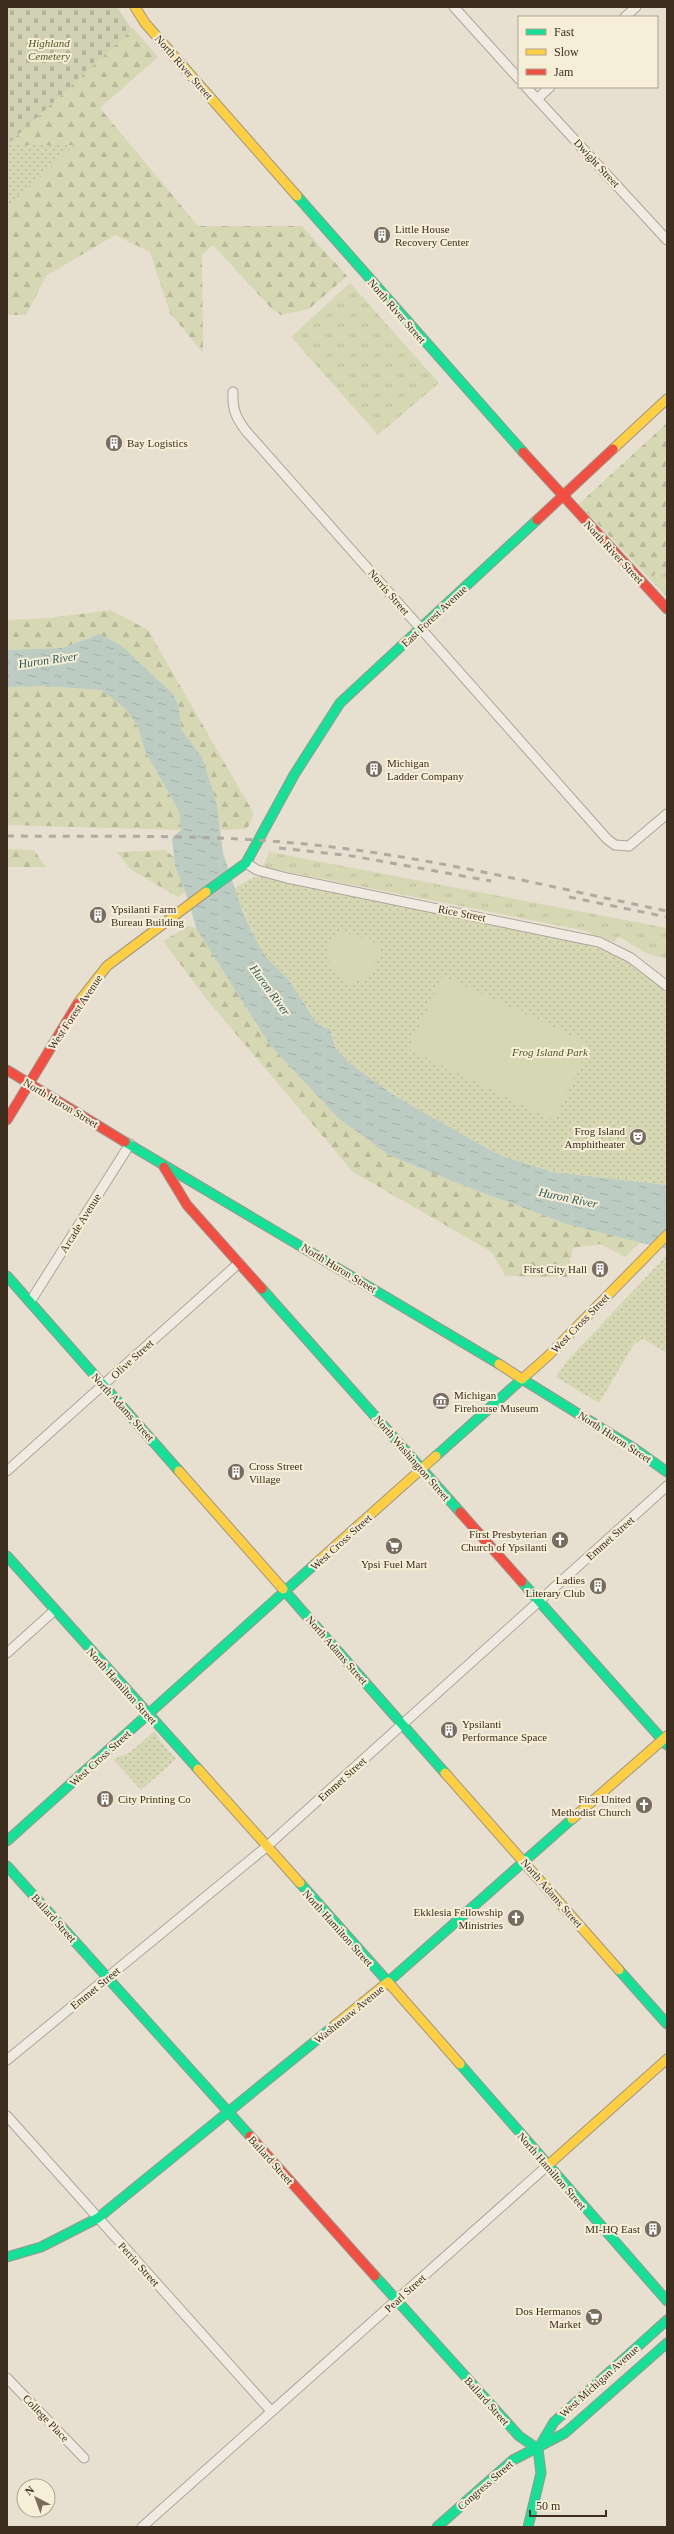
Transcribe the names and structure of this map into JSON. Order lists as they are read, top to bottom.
{
  "streets": {
    "main road": [
      "North River Street",
      "East Forest Avenue",
      "West Forest Avenue",
      "North Huron Street",
      "West Cross Street",
      "North Adams Street",
      "North Washington Street",
      "North Hamilton Street",
      "Ballard Street",
      "Washtenaw Avenue",
      "Pearl Street",
      "West Michigan Avenue",
      "Congress Street"
    ],
    "street": [
      "Dwight Street",
      "Norris Street",
      "Rice Street",
      "Arcade Avenue",
      "Olive Street",
      "Emmet Street",
      "Perrin Street",
      "College Place"
    ]
  },
  "crossings": [
    ["North River Street", "East Forest Avenue"],
    ["Norris Street", "East Forest Avenue"],
    ["East Forest Avenue", "Rice Street"],
    ["East Forest Avenue", "West Forest Avenue"],
    ["Rice Street", "West Forest Avenue"],
    ["West Forest Avenue", "North Huron Street"],
    ["North Huron Street", "Arcade Avenue"],
    ["North Huron Street", "West Cross Street"],
    ["North Huron Street", "North Washington Street"],
    ["Arcade Avenue", "North Adams Street"],
    ["West Cross Street", "North Adams Street"],
    ["West Cross Street", "North Washington Street"],
    ["West Cross Street", "North Hamilton Street"],
    ["Olive Street", "North Adams Street"],
    ["Olive Street", "North Washington Street"],
    ["North Adams Street", "Emmet Street"],
    ["North Adams Street", "Washtenaw Avenue"],
    ["North Washington Street", "Emmet Street"],
    ["North Washington Street", "Washtenaw Avenue"],
    ["Emmet Street", "North Hamilton Street"],
    ["Emmet Street", "Ballard Street"],
    ["North Hamilton Street", "Washtenaw Avenue"],
    ["North Hamilton Street", "Pearl Street"],
    ["Ballard Street", "Washtenaw Avenue"],
    ["Ballard Street", "Pearl Street"],
    ["Ballard Street", "West Michigan Avenue"],
    ["Ballard Street", "Congress Street"],
    ["Washtenaw Avenue", "Perrin Street"],
    ["Perrin Street", "Pearl Street"],
    ["West Michigan Avenue", "Congress Street"]
  ],
  "water": ["Huron River"],
  "parks": ["Highland Cemetery", "Frog Island Park"],
  "places": {
    "building": [
      "Little House Recovery Center",
      "Bay Logistics",
      "Michigan Ladder Company",
      "Ypsilanti Farm Bureau Building",
      "First City Hall",
      "Cross Street Village",
      "Ladies Literary Club",
      "Ypsilanti Performance Space",
      "City Printing Co",
      "MI-HQ East"
    ],
    "theatre": ["Frog Island Amphitheater"],
    "museum": ["Michigan Firehouse Museum"],
    "church": ["First Presbyterian Church of Ypsilanti", "First United Methodist Church", "Ekklesia Fellowship Ministries"],
    "supermarket": ["Ypsi Fuel Mart", "Dos Hermanos Market"]
  },
  "legend": ["Fast", "Slow", "Jam"],
  "scale_bar": "50 m",
  "north": "top left"
}
